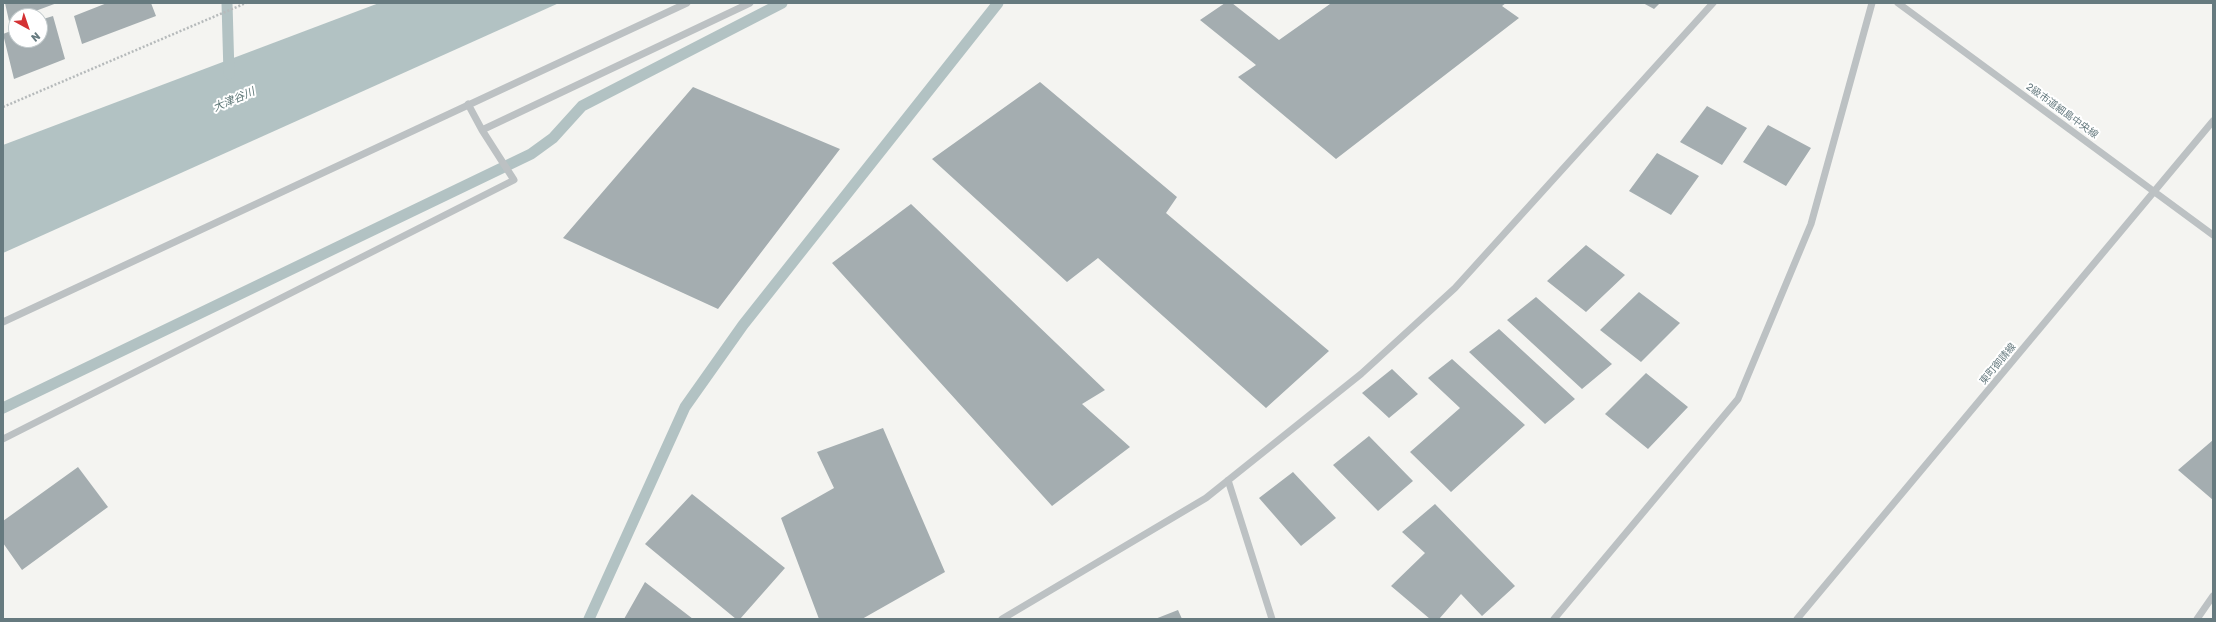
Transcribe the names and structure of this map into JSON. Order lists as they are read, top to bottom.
{
  "streets": {
    "street": ["2級市道細島中央線", "東町御請線"]
  },
  "crossings": [
    ["2級市道細島中央線", "東町御請線"]
  ],
  "water": ["大津谷川"],
  "north": "bottom right"
}
